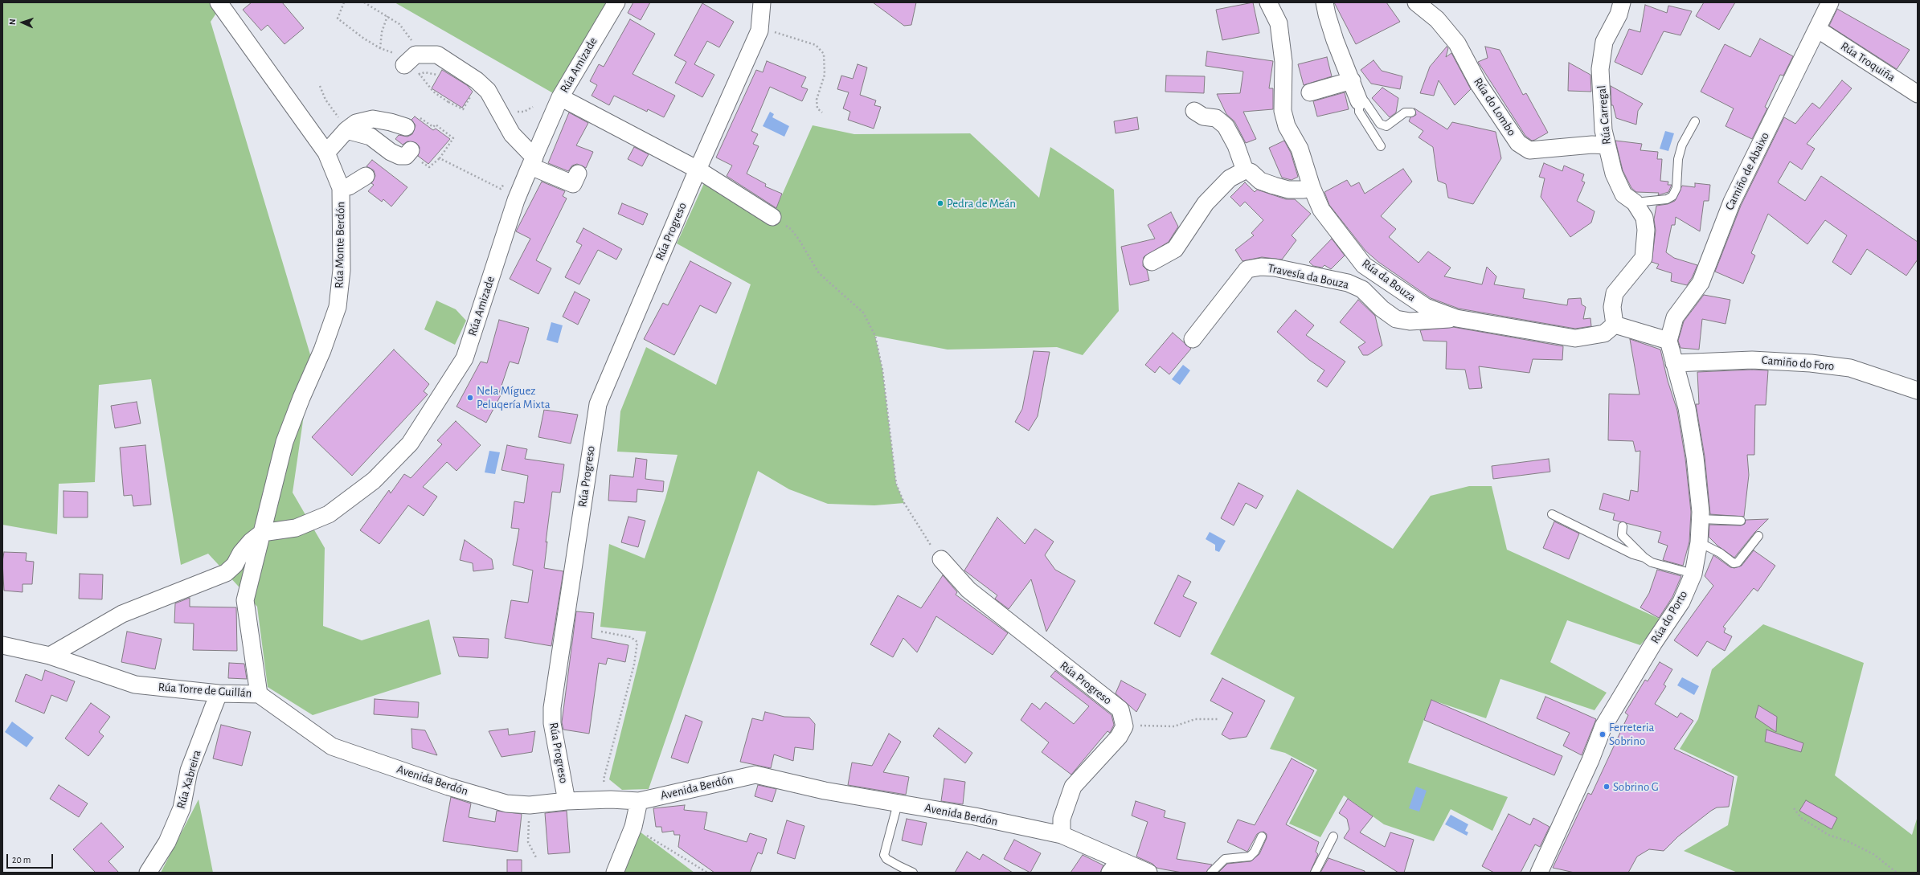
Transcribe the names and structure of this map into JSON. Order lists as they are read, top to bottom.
{
  "streets": {
    "street": [
      "Rúa Troquiña",
      "Rúa Amizade",
      "Rúa do Lombo",
      "Rúa Carregal",
      "Camiño de Abaixo",
      "Rúa Progreso",
      "Rúa Monte Berdón",
      "Travesía da Bouza",
      "Rúa da Bouza",
      "Camiño do Foro",
      "Rúa do Porto",
      "Rúa Torre de Guillán",
      "Rúa Xabreira",
      "Avenida Berdón"
    ]
  },
  "crossings": [
    ["Rúa Troquiña", "Camiño de Abaixo"],
    ["Rúa Amizade", "Rúa Monte Berdón"],
    ["Rúa Amizade", "Rúa Torre de Guillán"],
    ["Rúa do Lombo", "Rúa Carregal"],
    ["Rúa Carregal", "Rúa da Bouza"],
    ["Camiño de Abaixo", "Rúa do Porto"],
    ["Rúa Progreso", "Avenida Berdón"],
    ["Rúa Monte Berdón", "Rúa Torre de Guillán"],
    ["Travesía da Bouza", "Rúa da Bouza"],
    ["Camiño do Foro", "Rúa do Porto"],
    ["Rúa Torre de Guillán", "Rúa Xabreira"],
    ["Rúa Torre de Guillán", "Avenida Berdón"]
  ],
  "places": [
    "Pedra de Meán",
    "Nela Míguez Peluqería Mixta",
    "Ferreteria Sobrino",
    "Sobrino G"
  ],
  "scale_bar": "20 m",
  "north": "left"
}
